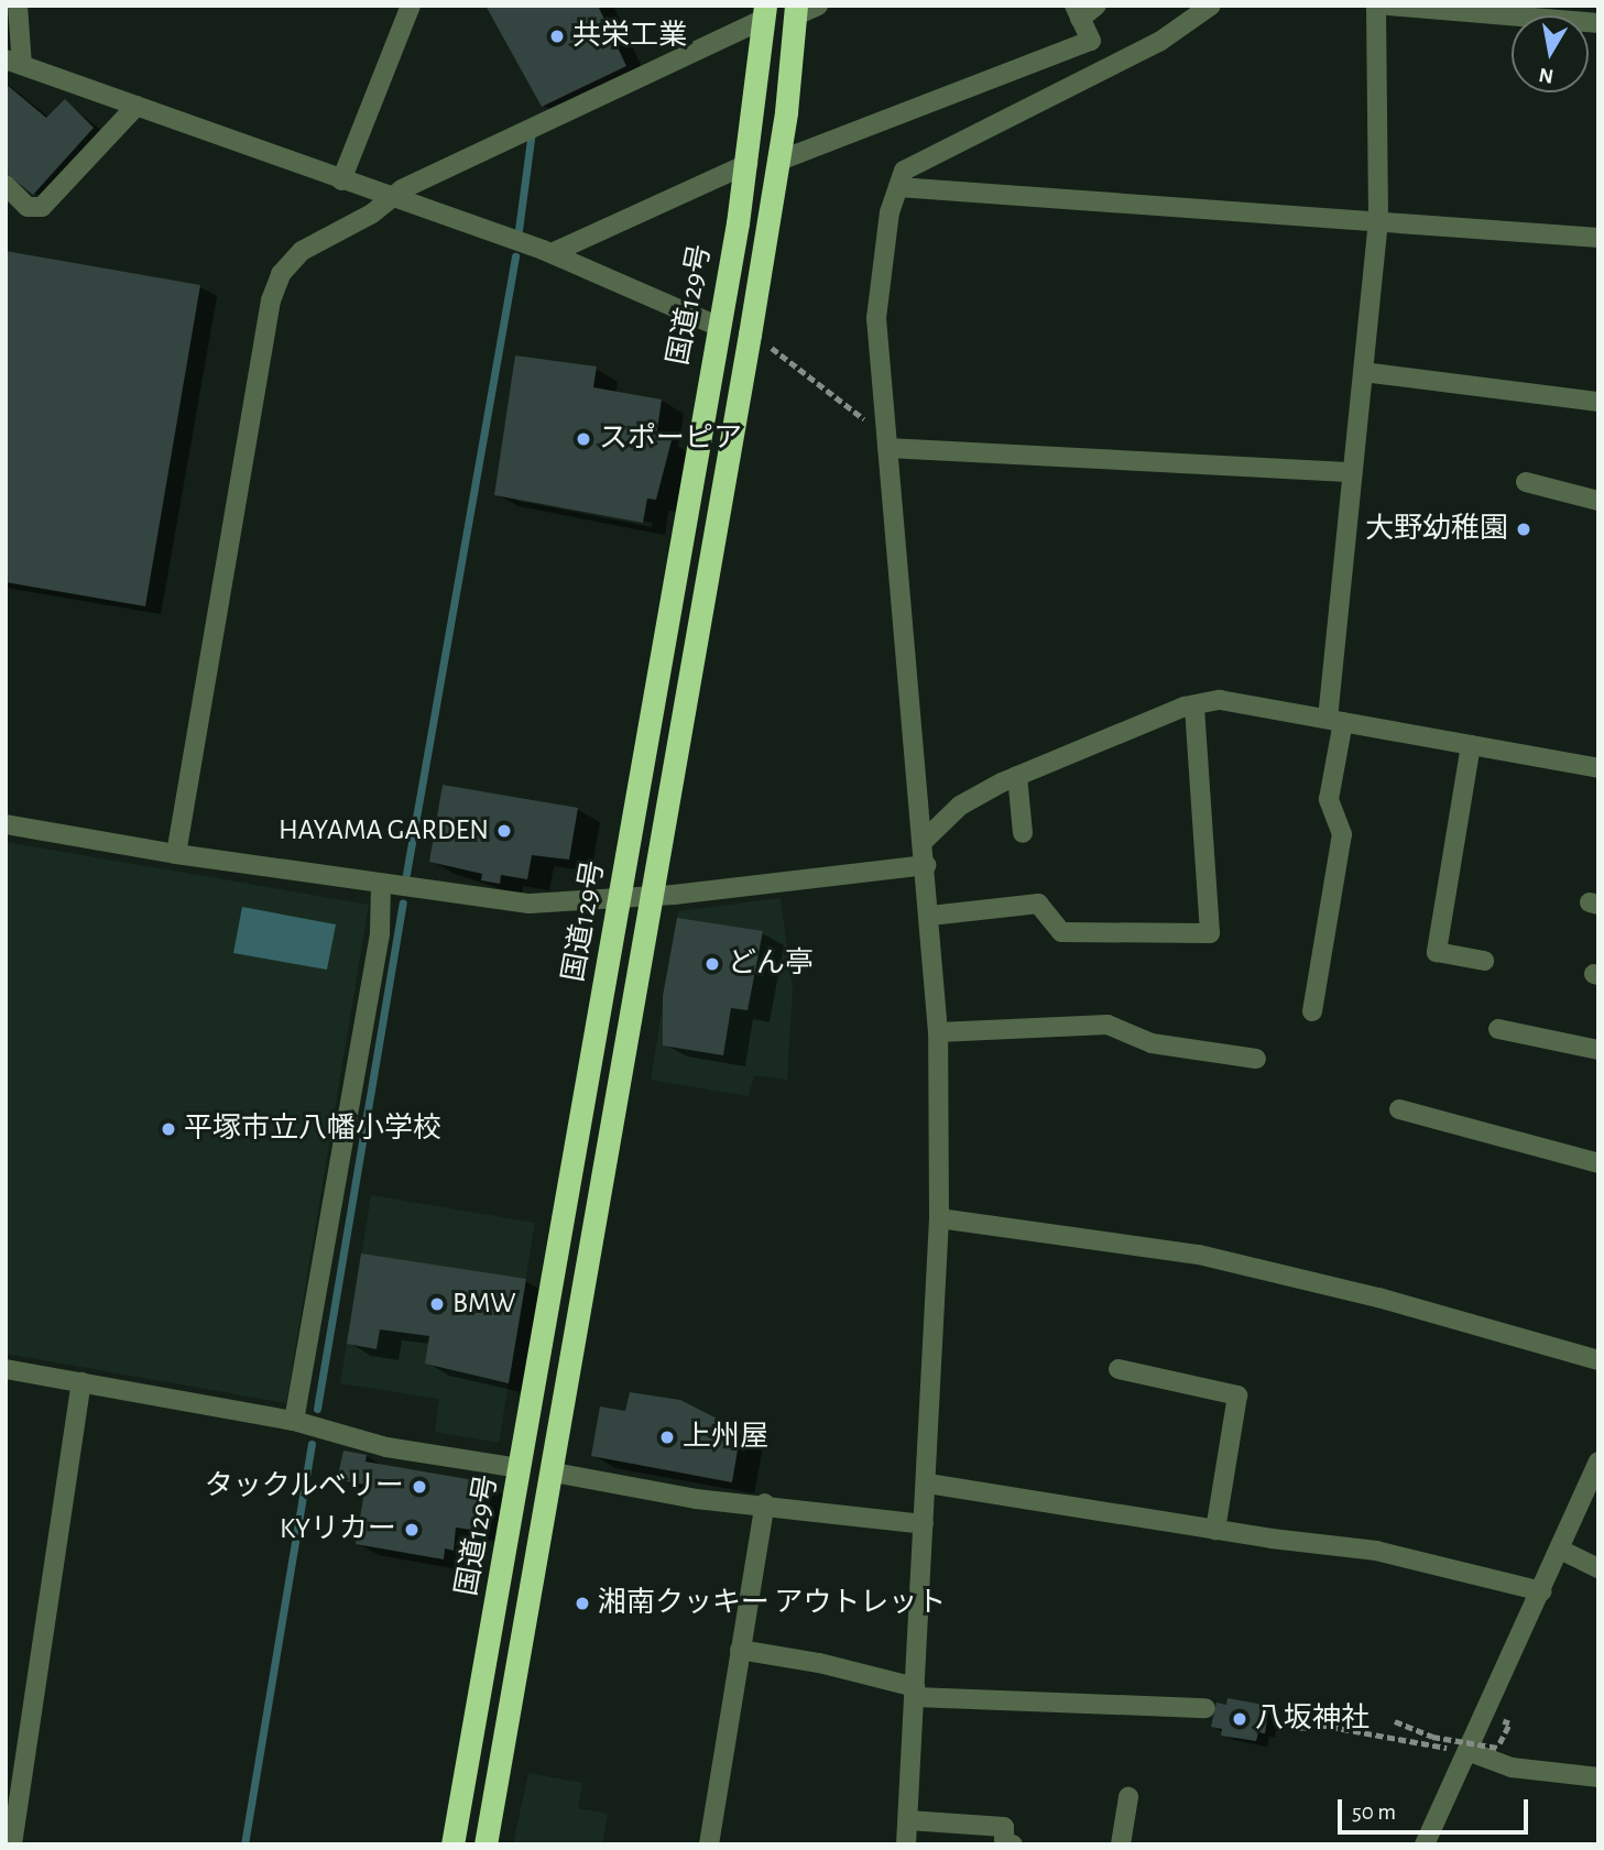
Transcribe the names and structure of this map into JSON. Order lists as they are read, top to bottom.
{
  "streets": {
    "highway": ["国道129号"]
  },
  "places": [
    "共栄工業",
    "スポーピア",
    "大野幼稚園",
    "HAYAMA GARDEN",
    "どん亭",
    "平塚市立八幡小学校",
    "BMW",
    "上州屋",
    "タックルベリー",
    "KYリカー",
    "湘南クッキー アウトレット",
    "八坂神社"
  ],
  "scale_bar": "50 m",
  "north": "bottom"
}
